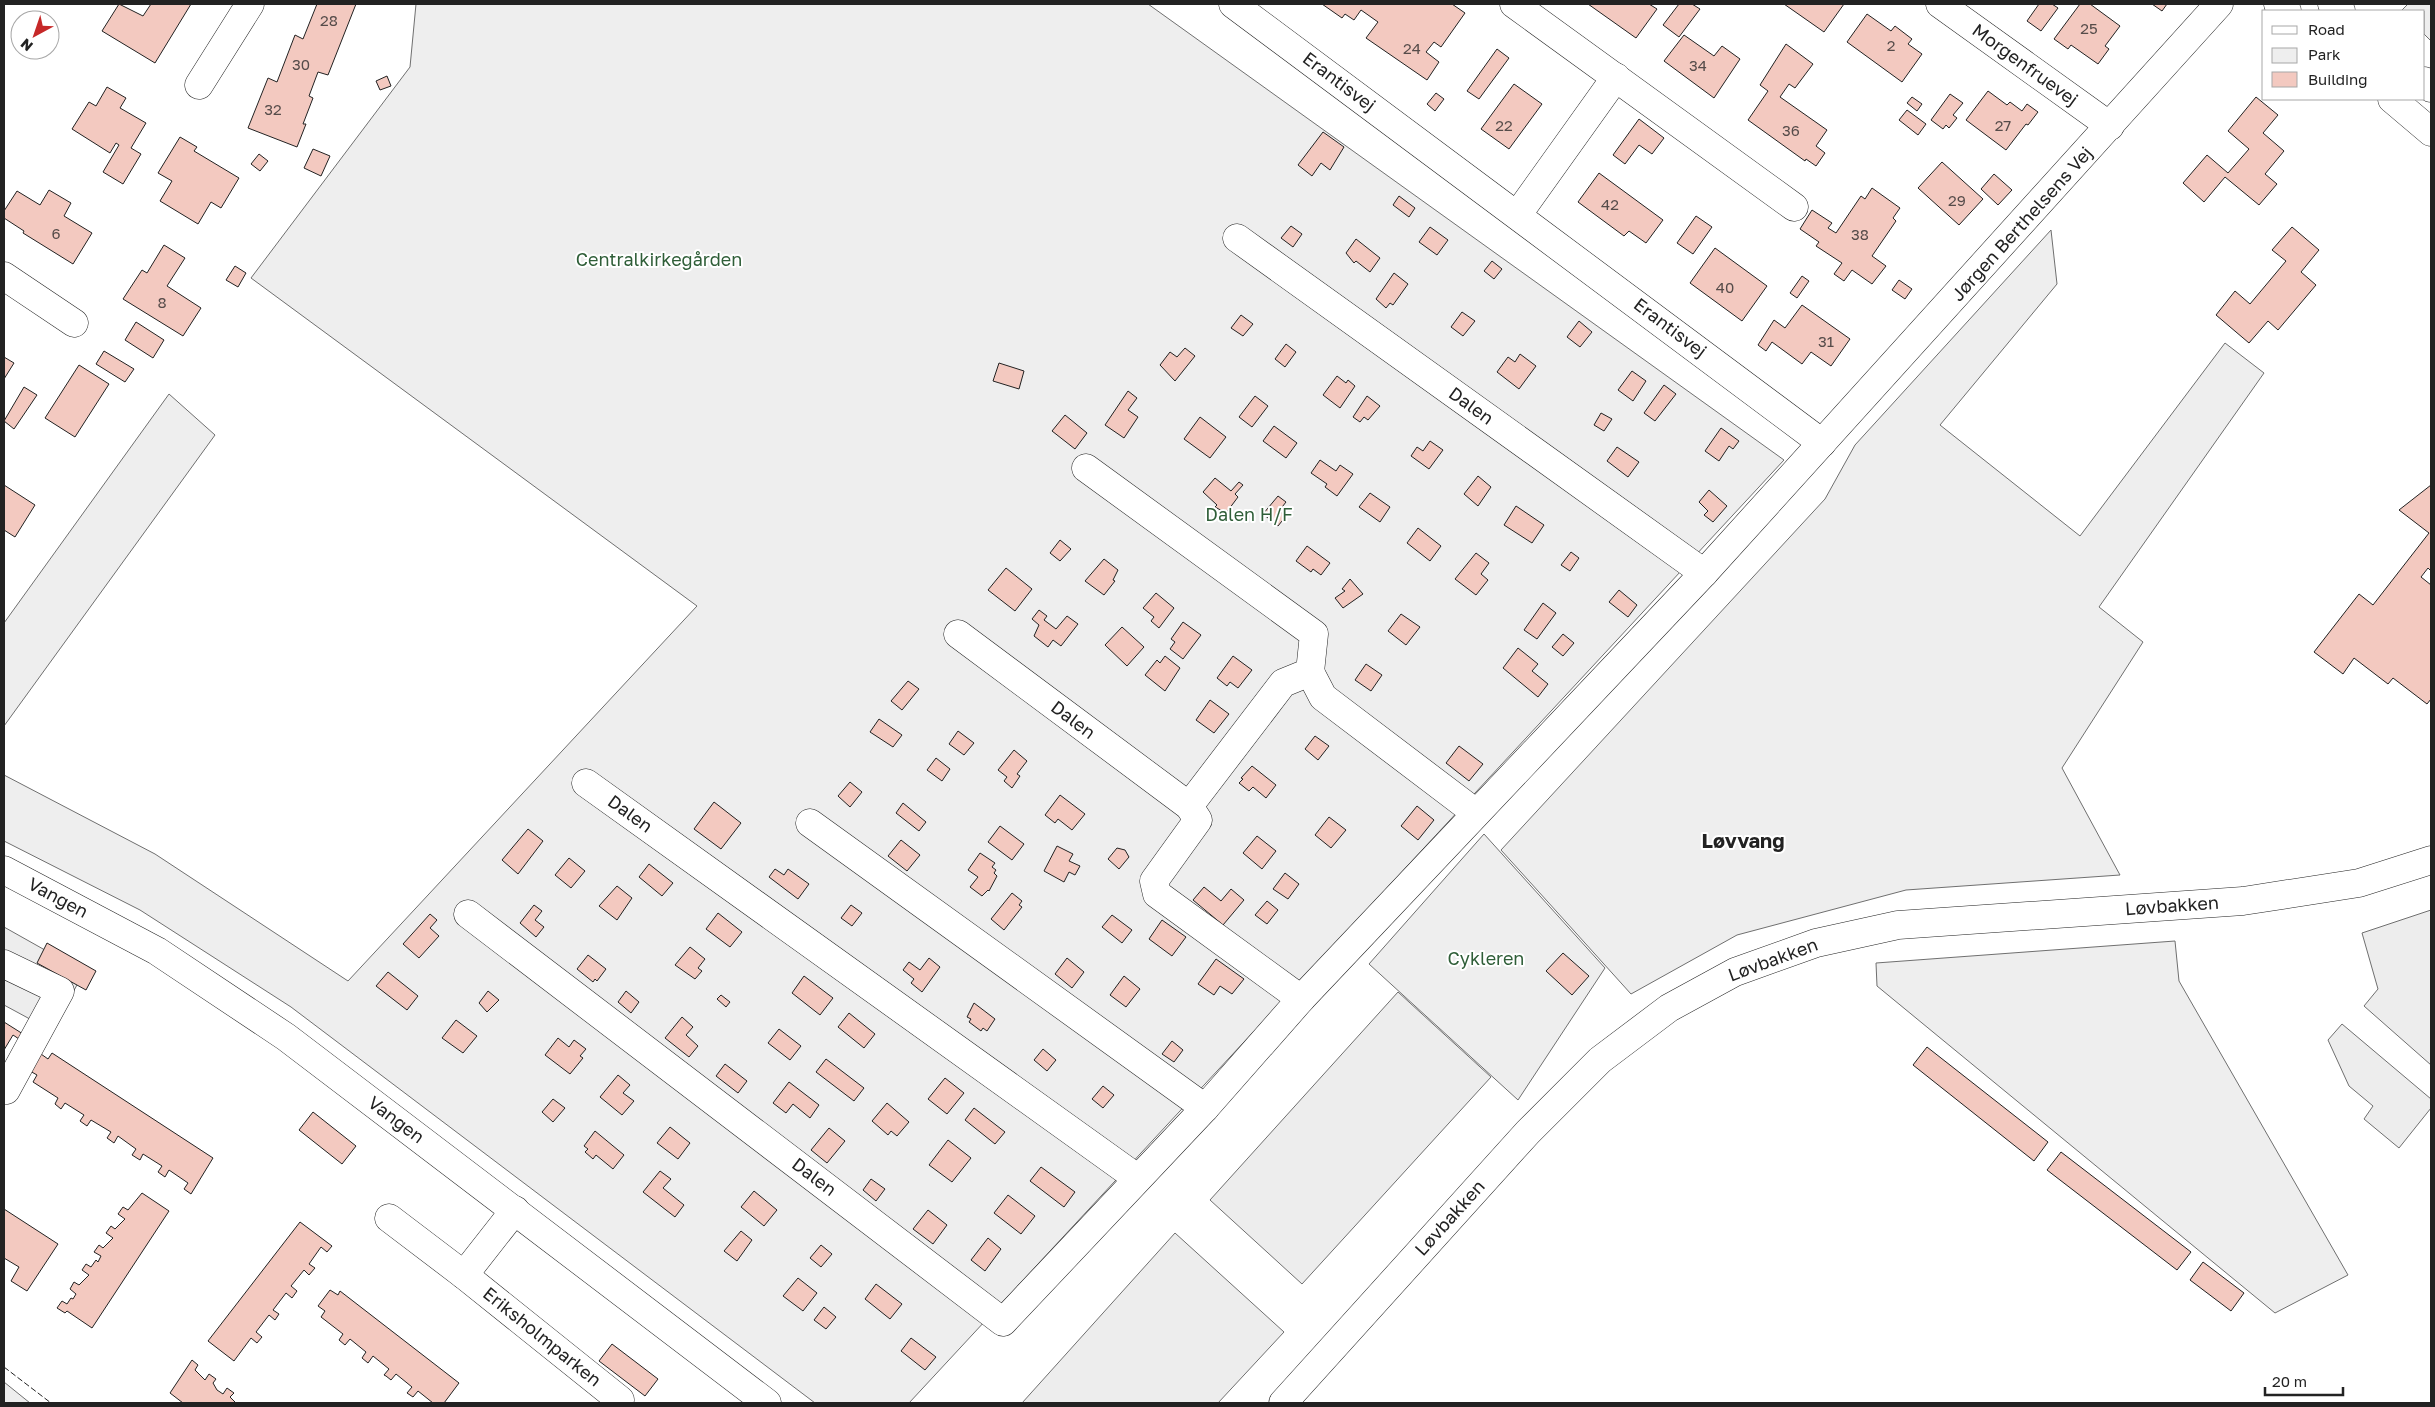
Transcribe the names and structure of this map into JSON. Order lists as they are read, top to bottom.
{
  "streets": {
    "street": [
      "Morgenfruevej",
      "Erantisvej",
      "Jørgen Berthelsens Vej",
      "Dalen",
      "Vangen",
      "Løvbakken",
      "Eriksholmparken"
    ]
  },
  "crossings": [
    ["Morgenfruevej", "Jørgen Berthelsens Vej"],
    ["Erantisvej", "Jørgen Berthelsens Vej"],
    ["Erantisvej", "Dalen"],
    ["Jørgen Berthelsens Vej", "Dalen"]
  ],
  "districts": ["Løvvang"],
  "parks": ["Centralkirkegården", "Dalen H/F", "Cykleren"],
  "house_numbers": [
    "28",
    "25",
    "2",
    "24",
    "30",
    "34",
    "32",
    "22",
    "27",
    "36",
    "29",
    "42",
    "6",
    "38",
    "40",
    "8",
    "31"
  ],
  "legend": ["Road", "Park", "Building"],
  "scale_bar": "20 m",
  "north": "bottom left"
}
